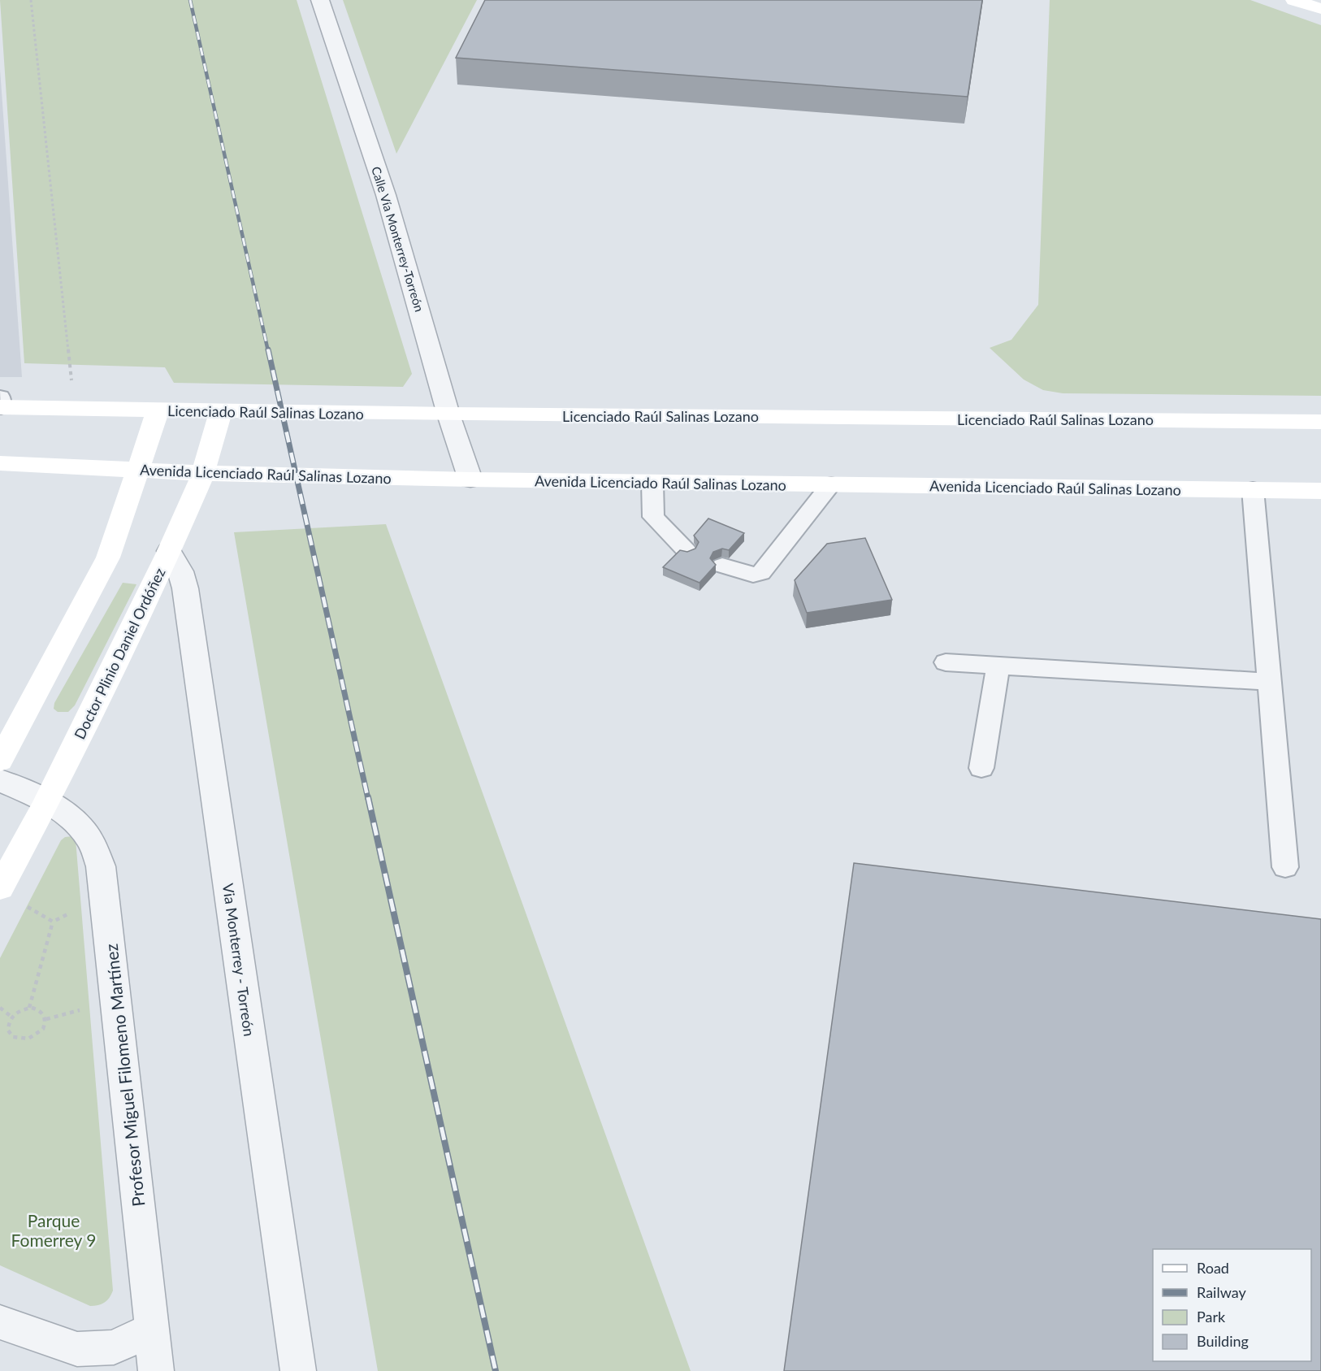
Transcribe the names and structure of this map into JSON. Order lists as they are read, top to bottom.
{
  "streets": {
    "main road": ["Licenciado Raúl Salinas Lozano", "Avenida Licenciado Raúl Salinas Lozano", "Doctor Plinio Daniel Ordóñez"],
    "street": ["Calle Vía Monterrey-Torreón", "Via Monterrey - Torreón", "Profesor Miguel Filomeno Martínez"]
  },
  "crossings": [
    ["Calle Vía Monterrey-Torreón", "Licenciado Raúl Salinas Lozano"],
    ["Calle Vía Monterrey-Torreón", "Avenida Licenciado Raúl Salinas Lozano"],
    ["Licenciado Raúl Salinas Lozano", "Doctor Plinio Daniel Ordóñez"],
    ["Avenida Licenciado Raúl Salinas Lozano", "Doctor Plinio Daniel Ordóñez"],
    ["Doctor Plinio Daniel Ordóñez", "Via Monterrey - Torreón"],
    ["Doctor Plinio Daniel Ordóñez", "Profesor Miguel Filomeno Martínez"]
  ],
  "parks": ["Parque Fomerrey 9"],
  "legend": [
    "Road",
    "Railway",
    "Park",
    "Building"
  ]
}
